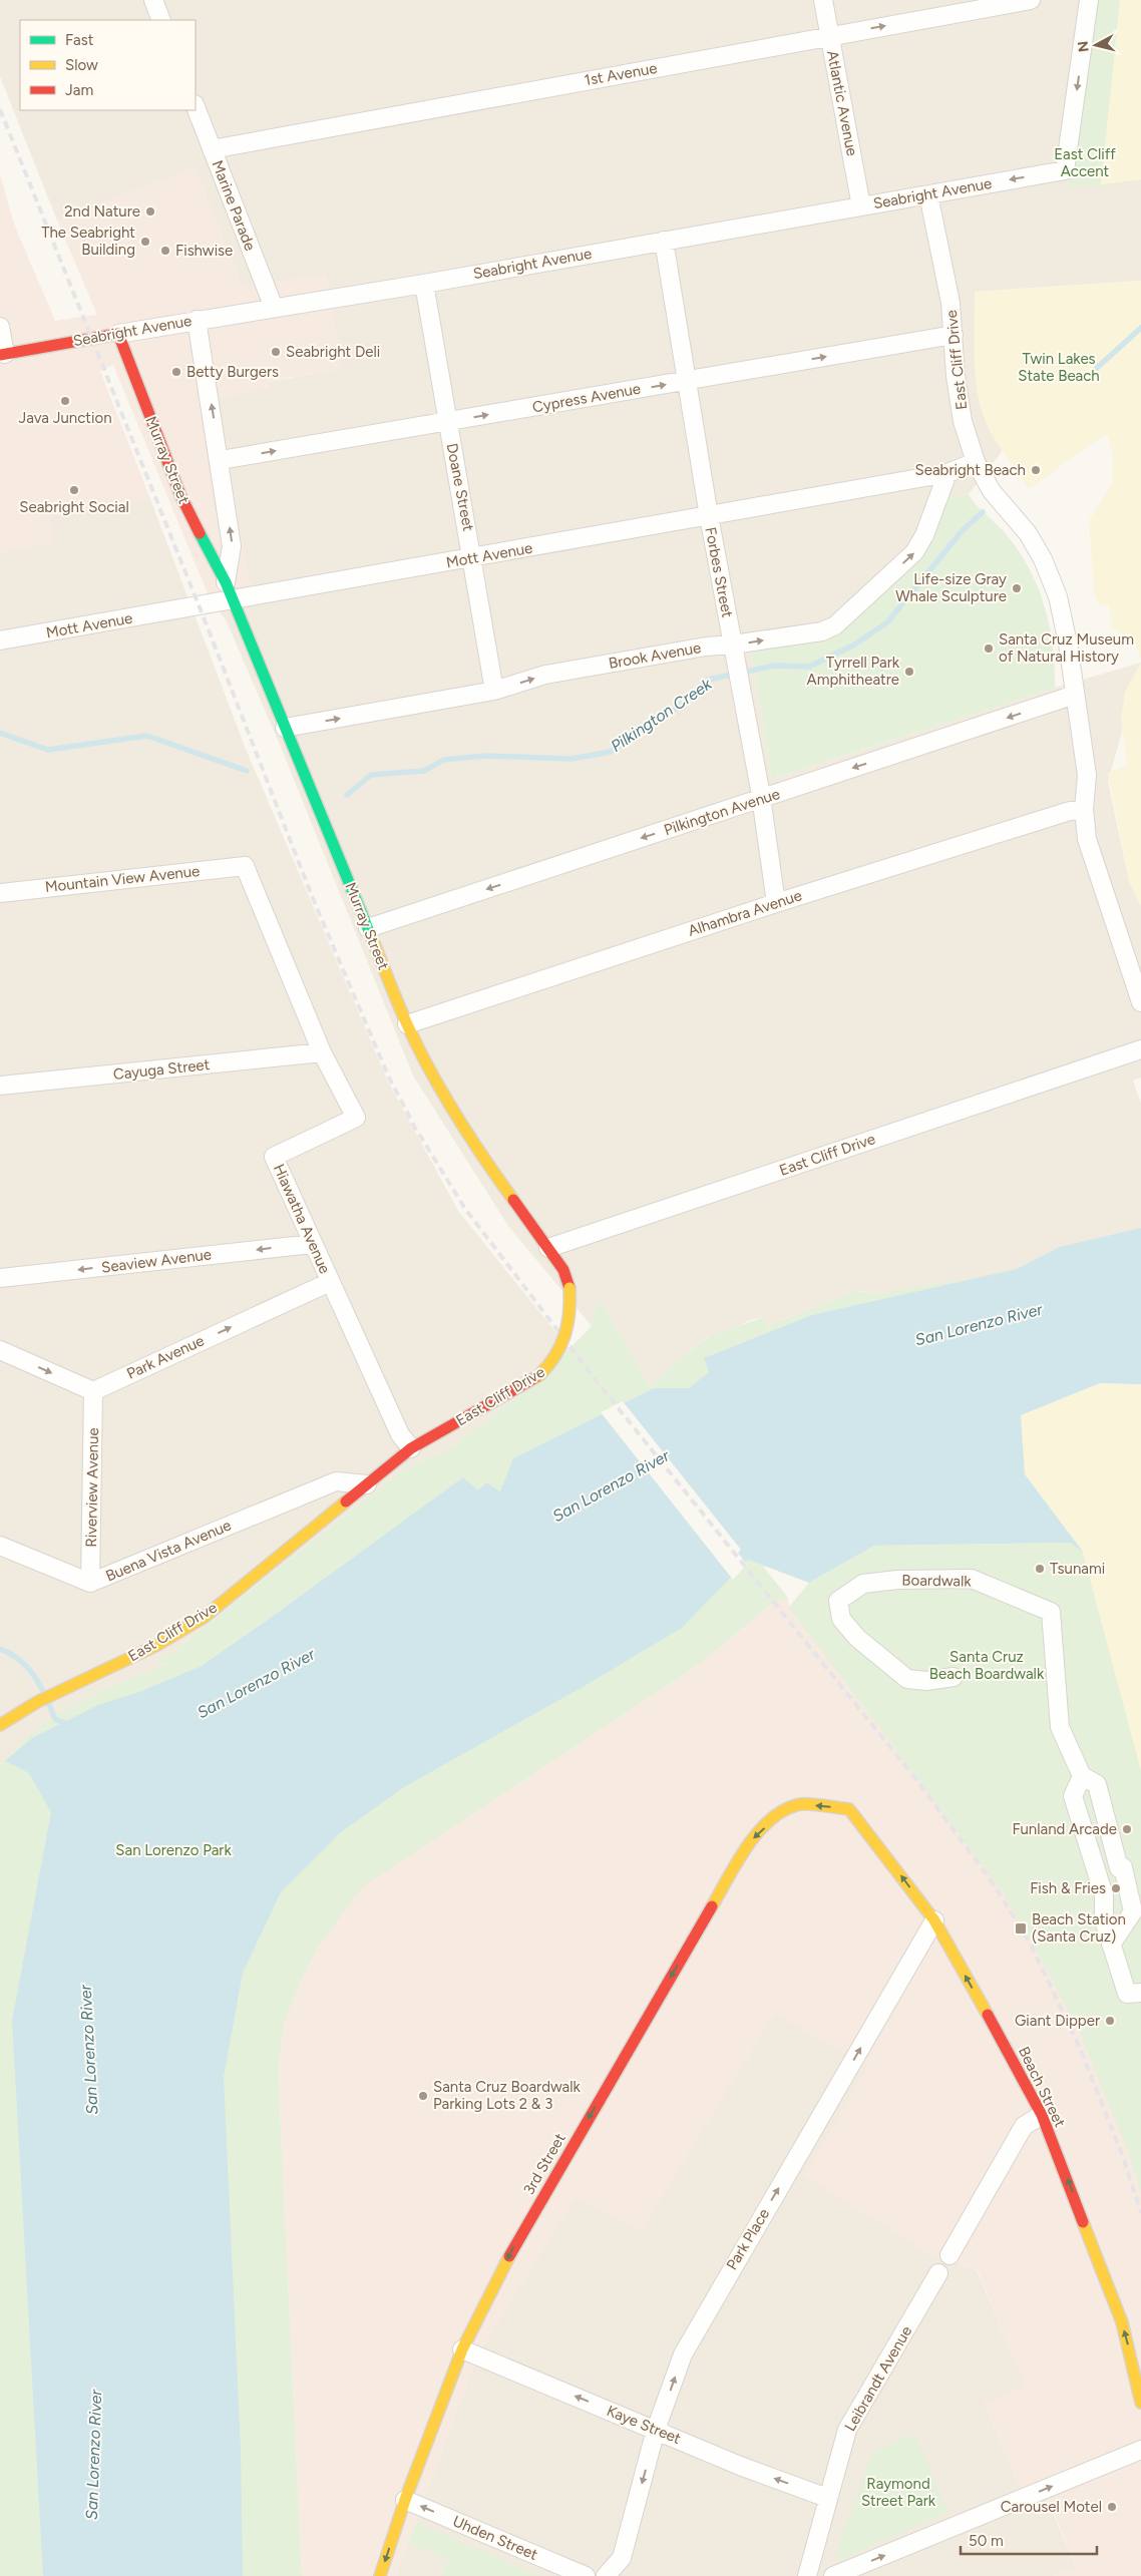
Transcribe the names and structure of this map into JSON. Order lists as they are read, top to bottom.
{
  "streets": {
    "main road": [
      "Seabright Avenue",
      "East Cliff Drive",
      "Murray Street",
      "Beach Street",
      "3rd Street"
    ],
    "street": [
      "1st Avenue",
      "Atlantic Avenue",
      "Marine Parade",
      "Cypress Avenue",
      "Doane Street",
      "Mott Avenue",
      "Forbes Street",
      "Brook Avenue",
      "Pilkington Avenue",
      "Mountain View Avenue",
      "Alhambra Avenue",
      "Cayuga Street",
      "Hiawatha Avenue",
      "Seaview Avenue",
      "Park Avenue",
      "Riverview Avenue",
      "Buena Vista Avenue",
      "Boardwalk",
      "Park Place",
      "Leibrandt Avenue",
      "Kaye Street",
      "Uhden Street"
    ]
  },
  "crossings": [
    ["1st Avenue", "Atlantic Avenue"],
    ["1st Avenue", "Marine Parade"],
    ["Atlantic Avenue", "Seabright Avenue"],
    ["Seabright Avenue", "Marine Parade"],
    ["Seabright Avenue", "East Cliff Drive"],
    ["Seabright Avenue", "Murray Street"],
    ["Seabright Avenue", "Doane Street"],
    ["Seabright Avenue", "Forbes Street"],
    ["East Cliff Drive", "Cypress Avenue"],
    ["East Cliff Drive", "Murray Street"],
    ["East Cliff Drive", "Mott Avenue"],
    ["East Cliff Drive", "Pilkington Avenue"],
    ["East Cliff Drive", "Alhambra Avenue"],
    ["East Cliff Drive", "Hiawatha Avenue"],
    ["East Cliff Drive", "Buena Vista Avenue"],
    ["Cypress Avenue", "Doane Street"],
    ["Cypress Avenue", "Forbes Street"],
    ["Murray Street", "Mott Avenue"],
    ["Murray Street", "Brook Avenue"],
    ["Murray Street", "Pilkington Avenue"],
    ["Murray Street", "Alhambra Avenue"],
    ["Doane Street", "Mott Avenue"],
    ["Doane Street", "Brook Avenue"],
    ["Mott Avenue", "Forbes Street"],
    ["Mott Avenue", "Brook Avenue"],
    ["Forbes Street", "Brook Avenue"],
    ["Forbes Street", "Pilkington Avenue"],
    ["Forbes Street", "Alhambra Avenue"],
    ["Mountain View Avenue", "Hiawatha Avenue"],
    ["Cayuga Street", "Hiawatha Avenue"],
    ["Hiawatha Avenue", "Seaview Avenue"],
    ["Hiawatha Avenue", "Park Avenue"],
    ["Park Avenue", "Riverview Avenue"],
    ["Riverview Avenue", "Buena Vista Avenue"],
    ["Beach Street", "3rd Street"],
    ["Beach Street", "Park Place"],
    ["3rd Street", "Kaye Street"],
    ["3rd Street", "Uhden Street"],
    ["Park Place", "Kaye Street"],
    ["Leibrandt Avenue", "Kaye Street"]
  ],
  "one_way": [
    "Cypress Avenue",
    "Brook Avenue",
    "Pilkington Avenue",
    "Seaview Avenue",
    "Park Avenue",
    "Beach Street",
    "3rd Street",
    "Kaye Street",
    "Uhden Street"
  ],
  "water": ["Pilkington Creek", "San Lorenzo River"],
  "parks": [
    "East Cliff Accent",
    "Twin Lakes State Beach",
    "Santa Cruz Beach Boardwalk",
    "San Lorenzo Park",
    "Raymond Street Park"
  ],
  "places": {
    "other": [
      "2nd Nature",
      "The Seabright Building",
      "Fishwise",
      "Seabright Deli",
      "Betty Burgers",
      "Java Junction",
      "Seabright Beach",
      "Seabright Social",
      "Life-size Gray Whale Sculpture",
      "Santa Cruz Museum of Natural History",
      "Tyrrell Park Amphitheatre",
      "Tsunami",
      "Funland Arcade",
      "Fish & Fries",
      "Giant Dipper",
      "Santa Cruz Boardwalk Parking Lots 2 & 3",
      "Carousel Motel"
    ],
    "transit": ["Beach Station (Santa Cruz)"]
  },
  "legend": ["Fast", "Slow", "Jam"],
  "scale_bar": "50 m",
  "north": "left"
}
